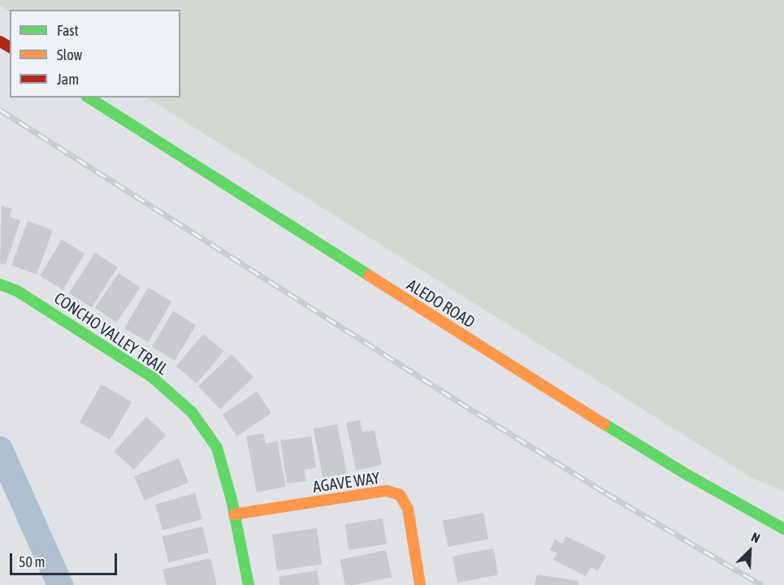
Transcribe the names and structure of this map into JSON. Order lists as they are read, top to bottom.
{
  "streets": {
    "street": ["ALEDO ROAD", "CONCHO VALLEY TRAIL", "AGAVE WAY"]
  },
  "crossings": [
    ["CONCHO VALLEY TRAIL", "AGAVE WAY"]
  ],
  "legend": ["Fast", "Slow", "Jam"],
  "scale_bar": "50 m",
  "north": "top right"
}
